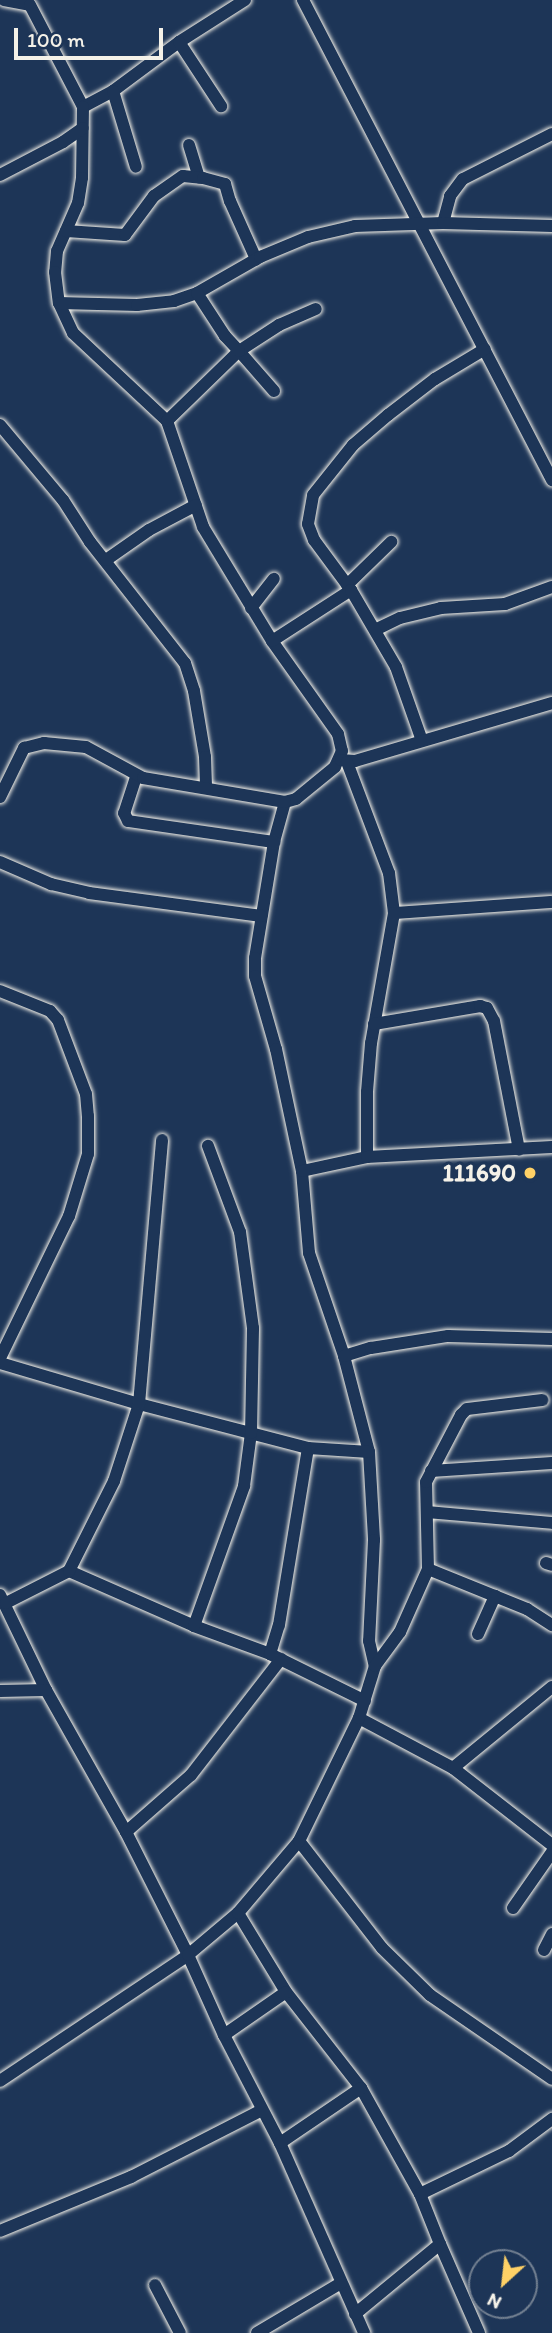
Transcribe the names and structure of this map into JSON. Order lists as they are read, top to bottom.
{
  "places": ["111690"],
  "scale_bar": "100 m",
  "north": "bottom left"
}
